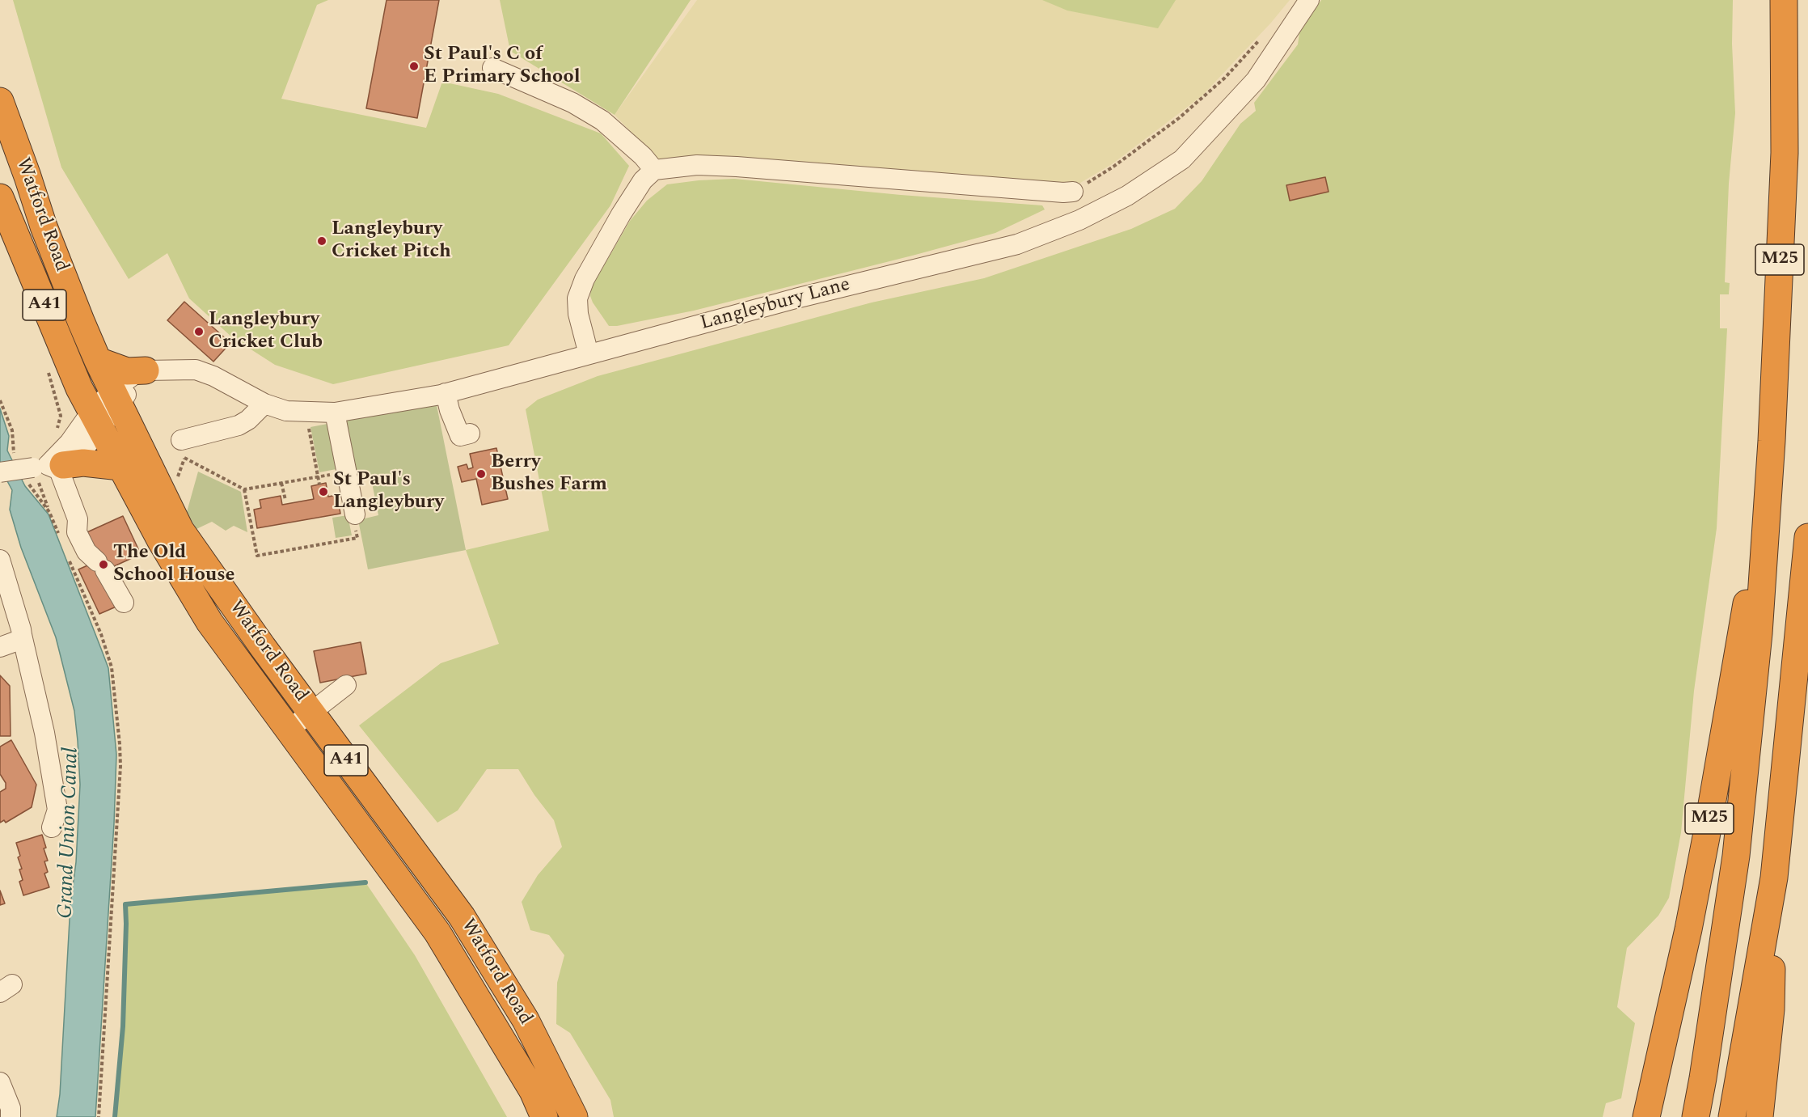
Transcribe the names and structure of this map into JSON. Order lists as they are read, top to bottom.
{
  "streets": {
    "highway": ["Watford Road", "M25", "A41"],
    "street": ["Langleybury Lane"]
  },
  "water": ["Grand Union Canal"],
  "places": [
    "St Paul's C of E Primary School",
    "Langleybury Cricket Pitch",
    "Langleybury Cricket Club",
    "Berry Bushes Farm",
    "St Paul's Langleybury",
    "The Old School House"
  ]
}
